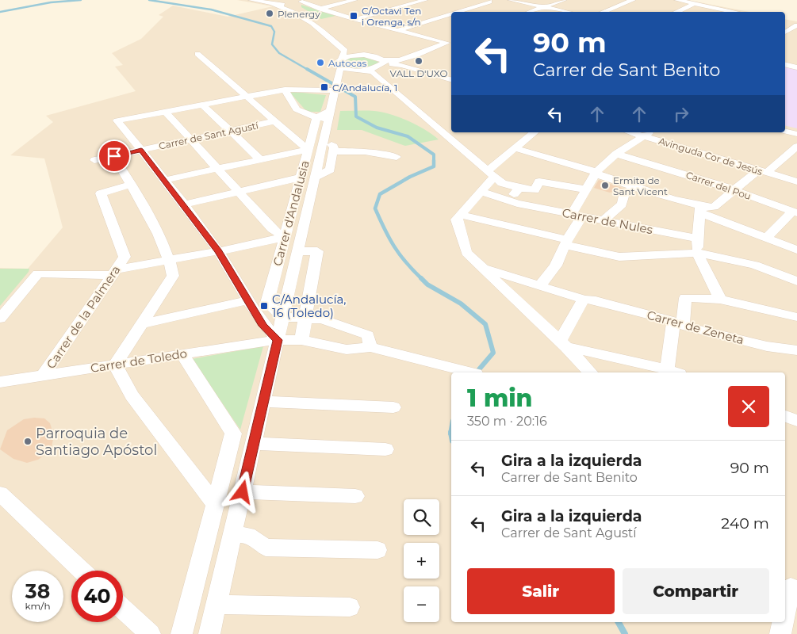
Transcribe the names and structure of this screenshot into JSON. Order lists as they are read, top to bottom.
{
  "streets": {
    "street": [
      "Carrer de Sant Agustí",
      "Avinguda Cor de Jesús",
      "Carrer del Pou",
      "Carrer d'Andalusia",
      "Carrer de Nules",
      "Carrer de la Palmera",
      "Carrer de Zeneta",
      "Carrer de Toledo"
    ]
  },
  "crossings": [
    ["Carrer d'Andalusia", "Carrer de Toledo"],
    ["Carrer de la Palmera", "Carrer de Toledo"]
  ],
  "places": {
    "other": [
      "Plenergy",
      "VALL D'UXO",
      "Autocas",
      "Ermita de Sant Vicent",
      "Parroquia de Santiago Apóstol"
    ],
    "transit": ["C/Octavi Ten i Orenga, s/n", "C/Andalucía, 1", "C/Andalucía, 16 (Toledo)"]
  },
  "page": {
    "turn": ["90 m", "Carrer de Sant Benito"],
    "heading": ["1 min", "350 m · 20:16"],
    "list": [
      {
        "name": "Gira a la izquierda",
        "note": "Carrer de Sant Benito",
        "value": "90 m"
      },
      {
        "name": "Gira a la izquierda",
        "note": "Carrer de Sant Agustí",
        "value": "240 m"
      }
    ],
    "map_buttons": ["+", "−"],
    "buttons": ["Salir", "Compartir"],
    "speed": "38 km/h",
    "limit": "40"
  }
}
